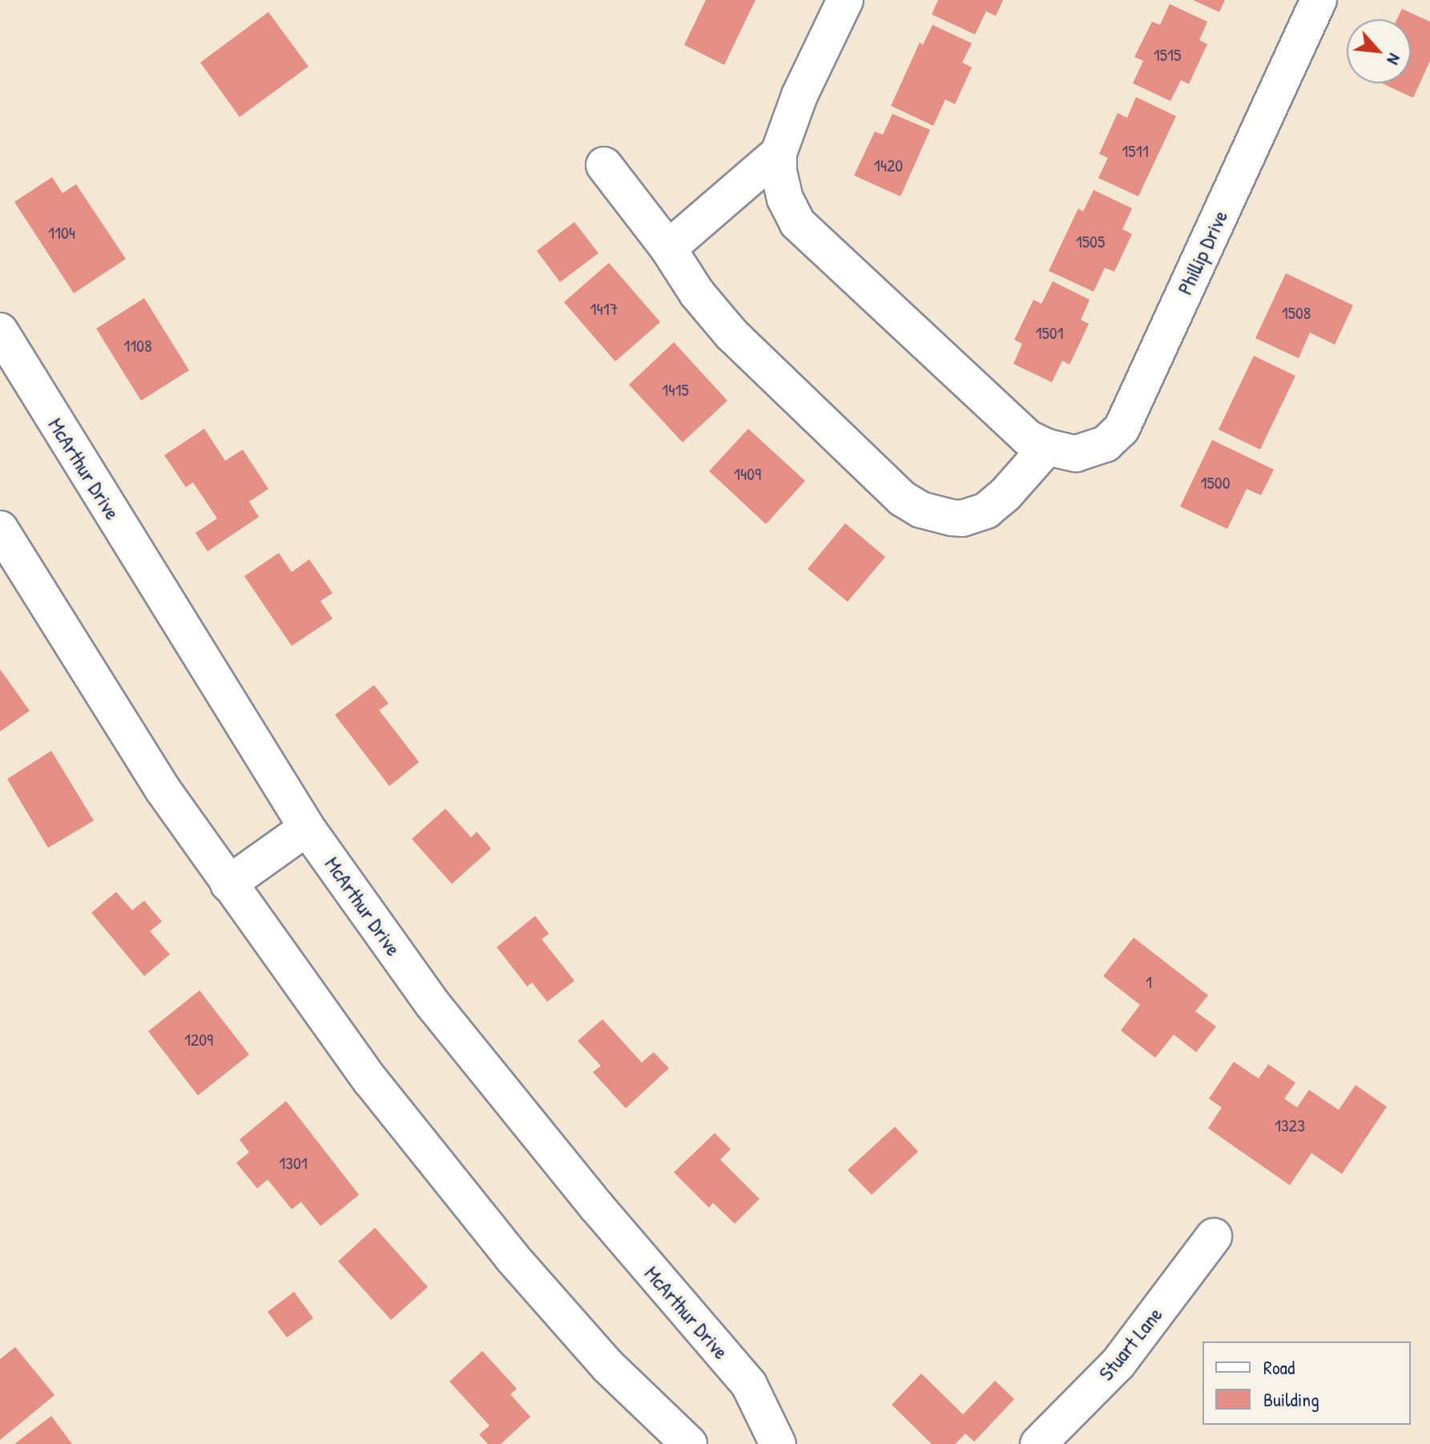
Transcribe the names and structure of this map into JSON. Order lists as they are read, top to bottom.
{
  "streets": {
    "street": ["Phillip Drive", "McArthur Drive", "Stuart Lane"]
  },
  "house_numbers": [
    "1515",
    "1511",
    "1420",
    "1104",
    "1505",
    "1417",
    "1508",
    "1501",
    "1108",
    "1415",
    "1409",
    "1500",
    "1",
    "1209",
    "1323",
    "1301"
  ],
  "legend": ["Road", "Building"],
  "north": "bottom right"
}
